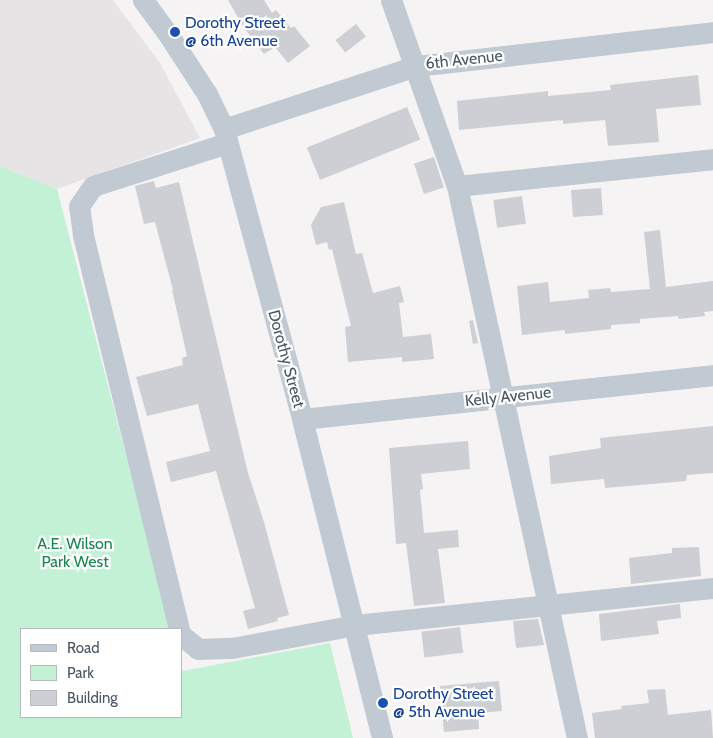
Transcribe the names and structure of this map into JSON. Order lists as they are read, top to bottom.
{
  "streets": {
    "street": ["6th Avenue", "Dorothy Street", "Kelly Avenue"]
  },
  "crossings": [
    ["6th Avenue", "Dorothy Street"],
    ["Dorothy Street", "Kelly Avenue"]
  ],
  "parks": ["A.E. Wilson Park West"],
  "places": ["Dorothy Street @ 6th Avenue", "Dorothy Street @ 5th Avenue"],
  "legend": ["Road", "Park", "Building"]
}
